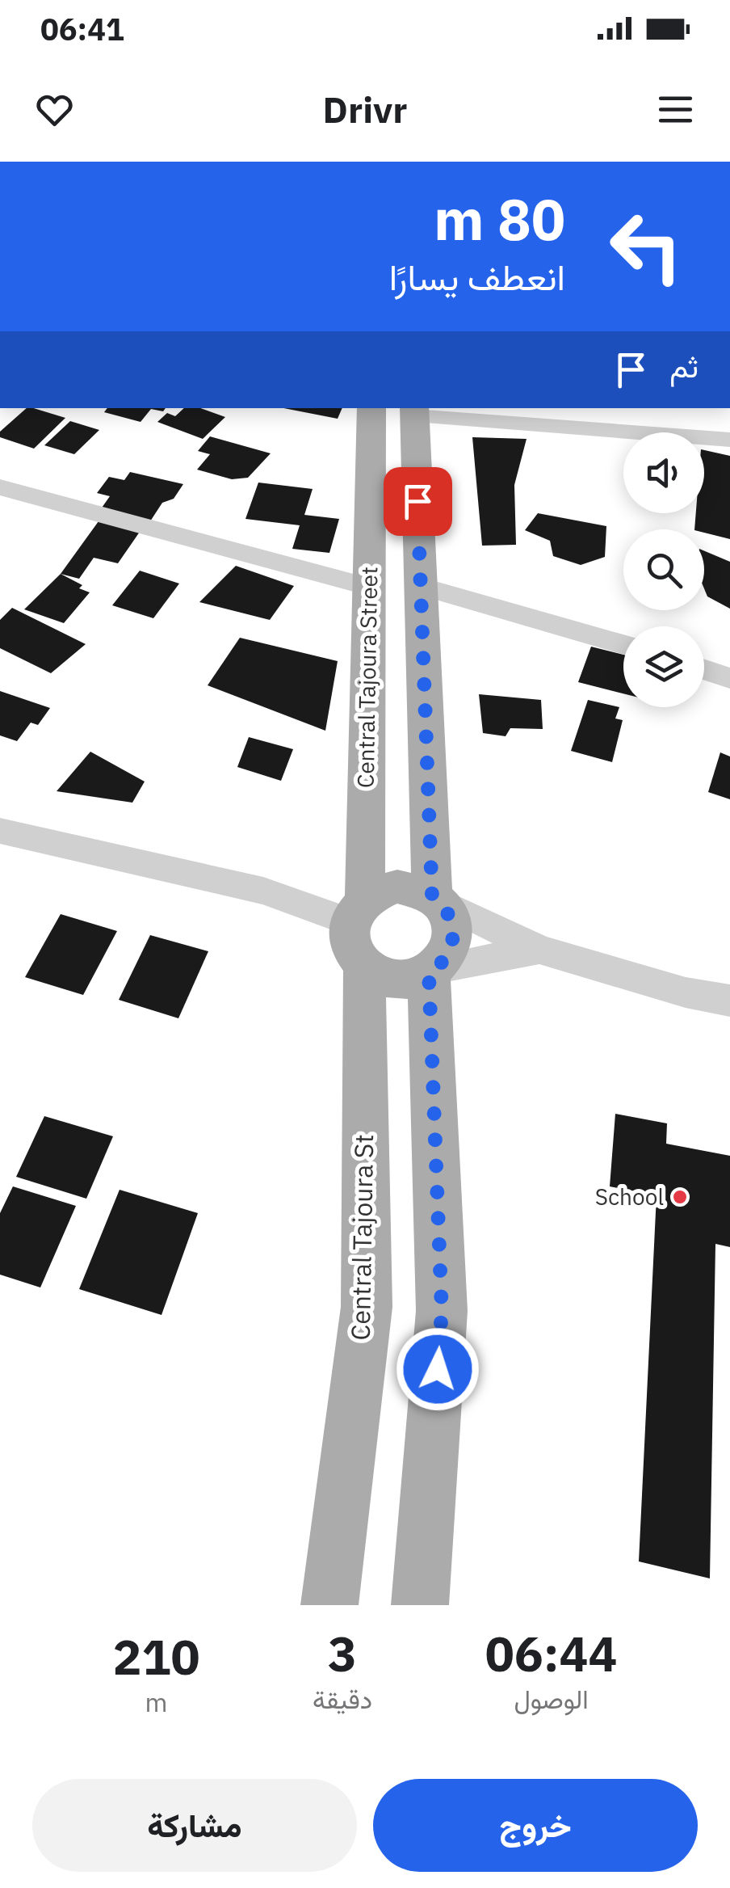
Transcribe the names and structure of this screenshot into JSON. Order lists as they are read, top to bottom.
{
  "streets": {
    "main road": ["Central Tajoura Street", "Central Tajoura St"]
  },
  "crossings": [
    ["Central Tajoura Street", "Central Tajoura St"]
  ],
  "places": ["School"],
  "page": {
    "status": "06:41",
    "header": "Drivr",
    "turn": ["80 m", "انعطف يسارًا"],
    "then": "ثم",
    "eta": [
      "06:44",
      "الوصول",
      "3",
      "دقيقة",
      "210",
      "m"
    ],
    "buttons": ["خروج", "مشاركة"]
  }
}
